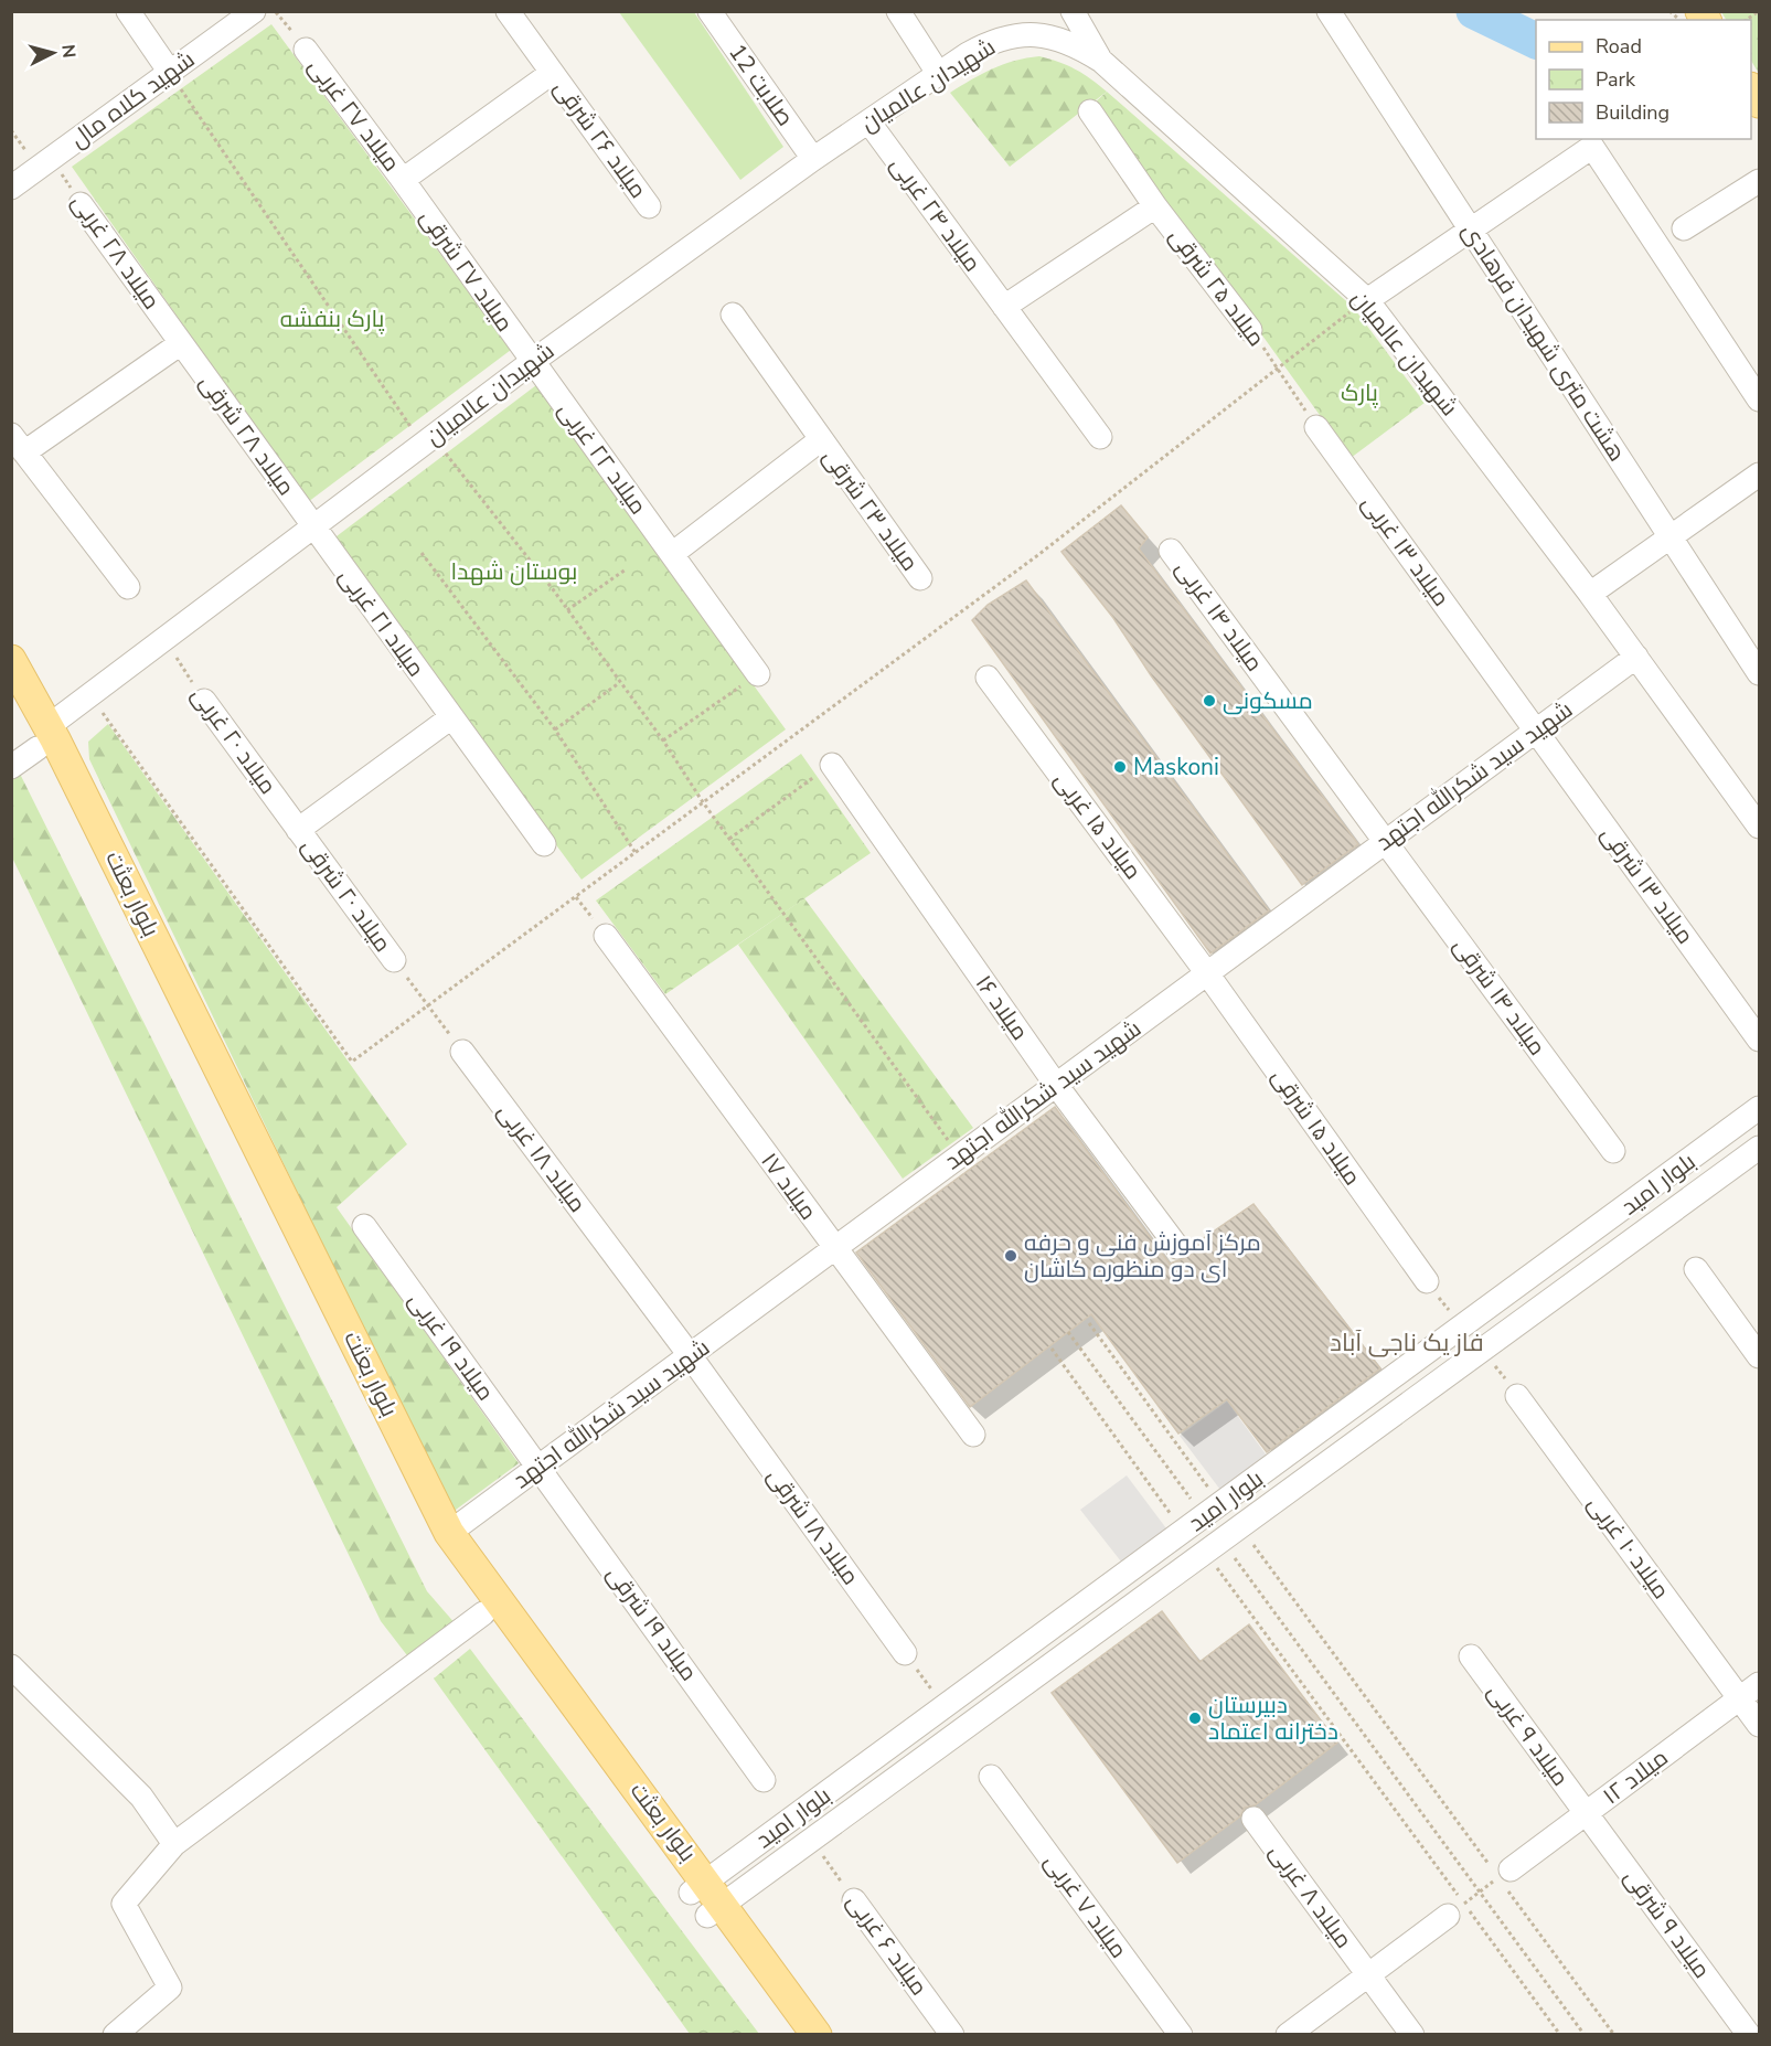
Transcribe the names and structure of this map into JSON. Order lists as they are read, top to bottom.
{
  "streets": {
    "main road": ["بلوار بعثت"],
    "street": [
      "صلابت 12",
      "شهیدان عالمیان",
      "شهید کلاه مال",
      "میلاد ۲۷ غربی",
      "میلاد ۲۶ شرقی",
      "میلاد ۲۴ غربی",
      "میلاد ۲۸ غربی",
      "میلاد ۲۷ شرقی",
      "میلاد ۲۵ شرقی",
      "هشت متری شهیدان فرهادی",
      "میلاد ۲۸ شرقی",
      "میلاد ۲۲ غربی",
      "میلاد ۲۳ شرقی",
      "میلاد ۱۳ غربی",
      "میلاد ۱۴ غربی",
      "میلاد ۲۱ غربی",
      "میلاد ۲۰ غربی",
      "شهید سید شکرالله اجتهد",
      "میلاد ۱۵ غربی",
      "میلاد ۱۳ شرقی",
      "میلاد ۲۰ شرقی",
      "میلاد ۱۴ شرقی",
      "میلاد ۱۶",
      "میلاد ۱۵ شرقی",
      "میلاد ۱۸ غربی",
      "بلوار امید",
      "میلاد ۱۷",
      "میلاد ۱۹ غربی",
      "میلاد ۱۸ شرقی",
      "میلاد ۱۰ غربی",
      "میلاد ۱۹ شرقی",
      "میلاد ۹ غربی",
      "میلاد ۱۲",
      "میلاد ۸ غربی",
      "میلاد ۷ غربی",
      "میلاد ۹ شرقی",
      "میلاد ۶ غربی"
    ]
  },
  "crossings": [
    ["صلابت 12", "شهیدان عالمیان"],
    ["شهیدان عالمیان", "میلاد ۲۴ غربی"],
    ["شهیدان عالمیان", "میلاد ۲۷ شرقی"],
    ["شهیدان عالمیان", "میلاد ۲۸ شرقی"],
    ["شهیدان عالمیان", "میلاد ۲۲ غربی"],
    ["شهیدان عالمیان", "میلاد ۲۱ غربی"],
    ["شهیدان عالمیان", "شهید سید شکرالله اجتهد"],
    ["شهیدان عالمیان", "بلوار بعثت"],
    ["شهید کلاه مال", "میلاد ۲۸ غربی"],
    ["میلاد ۲۷ غربی", "میلاد ۲۷ شرقی"],
    ["میلاد ۲۸ غربی", "میلاد ۲۸ شرقی"],
    ["میلاد ۲۷ شرقی", "میلاد ۲۲ غربی"],
    ["میلاد ۲۸ شرقی", "میلاد ۲۱ غربی"],
    ["میلاد ۱۳ غربی", "شهید سید شکرالله اجتهد"],
    ["میلاد ۱۳ غربی", "میلاد ۱۳ شرقی"],
    ["میلاد ۱۴ غربی", "شهید سید شکرالله اجتهد"],
    ["میلاد ۱۴ غربی", "میلاد ۱۴ شرقی"],
    ["میلاد ۲۰ غربی", "میلاد ۲۰ شرقی"],
    ["شهید سید شکرالله اجتهد", "میلاد ۱۵ غربی"],
    ["شهید سید شکرالله اجتهد", "میلاد ۱۳ شرقی"],
    ["شهید سید شکرالله اجتهد", "بلوار بعثت"],
    ["شهید سید شکرالله اجتهد", "میلاد ۱۴ شرقی"],
    ["شهید سید شکرالله اجتهد", "میلاد ۱۶"],
    ["شهید سید شکرالله اجتهد", "میلاد ۱۵ شرقی"],
    ["شهید سید شکرالله اجتهد", "میلاد ۱۸ غربی"],
    ["شهید سید شکرالله اجتهد", "میلاد ۱۷"],
    ["شهید سید شکرالله اجتهد", "میلاد ۱۹ غربی"],
    ["شهید سید شکرالله اجتهد", "میلاد ۱۸ شرقی"],
    ["شهید سید شکرالله اجتهد", "میلاد ۱۹ شرقی"],
    ["میلاد ۱۵ غربی", "میلاد ۱۵ شرقی"],
    ["بلوار بعثت", "بلوار امید"],
    ["میلاد ۱۸ غربی", "میلاد ۱۸ شرقی"],
    ["میلاد ۱۹ غربی", "میلاد ۱۹ شرقی"],
    ["میلاد ۱۰ غربی", "میلاد ۱۲"],
    ["میلاد ۹ غربی", "میلاد ۱۲"],
    ["میلاد ۹ غربی", "میلاد ۹ شرقی"],
    ["میلاد ۱۲", "میلاد ۹ شرقی"]
  ],
  "districts": ["فاز یک ناجی آباد"],
  "parks": ["پارک بنفشه", "پارک", "بوستان شهدا"],
  "places": [
    "مسکونی",
    "Maskoni",
    "مرکز آموزش فنی و حرفه ای دو منظوره کاشان",
    "دبیرستان دخترانه اعتماد"
  ],
  "legend": ["Road", "Park", "Building"],
  "north": "right"
}
